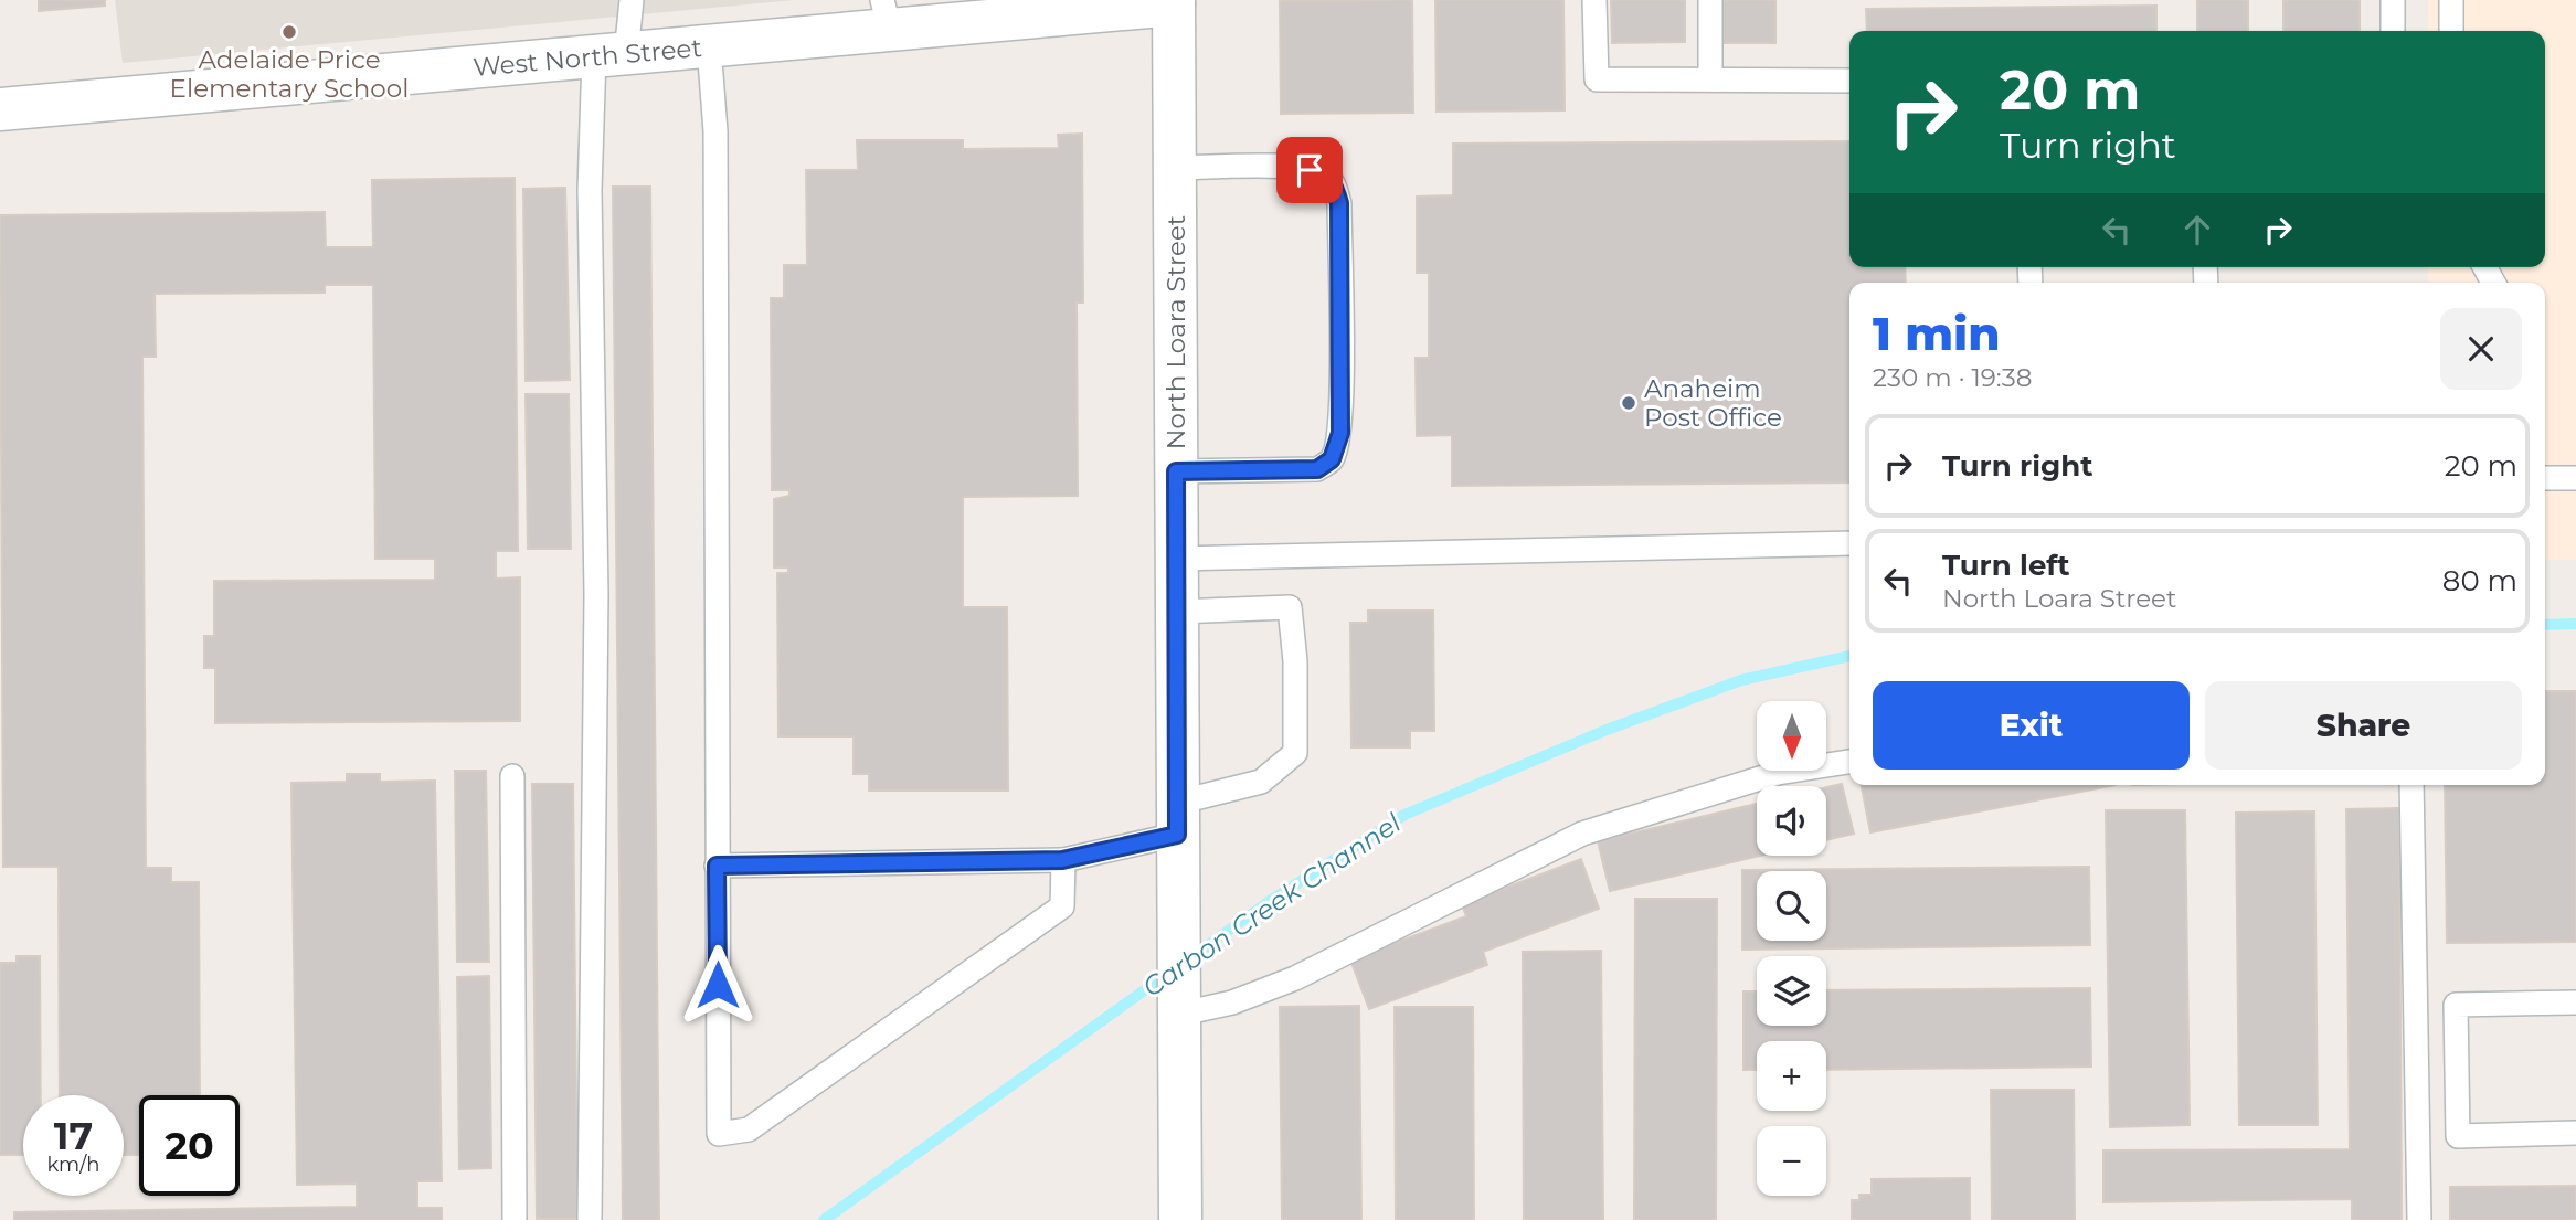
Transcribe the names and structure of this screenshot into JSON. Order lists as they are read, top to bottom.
{
  "streets": {
    "street": ["West North Street", "North Loara Street"]
  },
  "crossings": [
    ["West North Street", "North Loara Street"]
  ],
  "water": ["Carbon Creek Channel"],
  "places": ["Adelaide Price Elementary School", "Anaheim Post Office"],
  "north": "bottom",
  "page": {
    "turn": ["20 m", "Turn right"],
    "heading": ["1 min", "230 m · 19:38"],
    "list": [
      {
        "name": "Turn right",
        "value": "20 m"
      },
      {
        "name": "Turn left",
        "note": "North Loara Street",
        "value": "80 m"
      }
    ],
    "buttons": ["Exit", "Share"],
    "map_buttons": ["+", "−"],
    "speed": "17 km/h",
    "limit": "20"
  }
}
